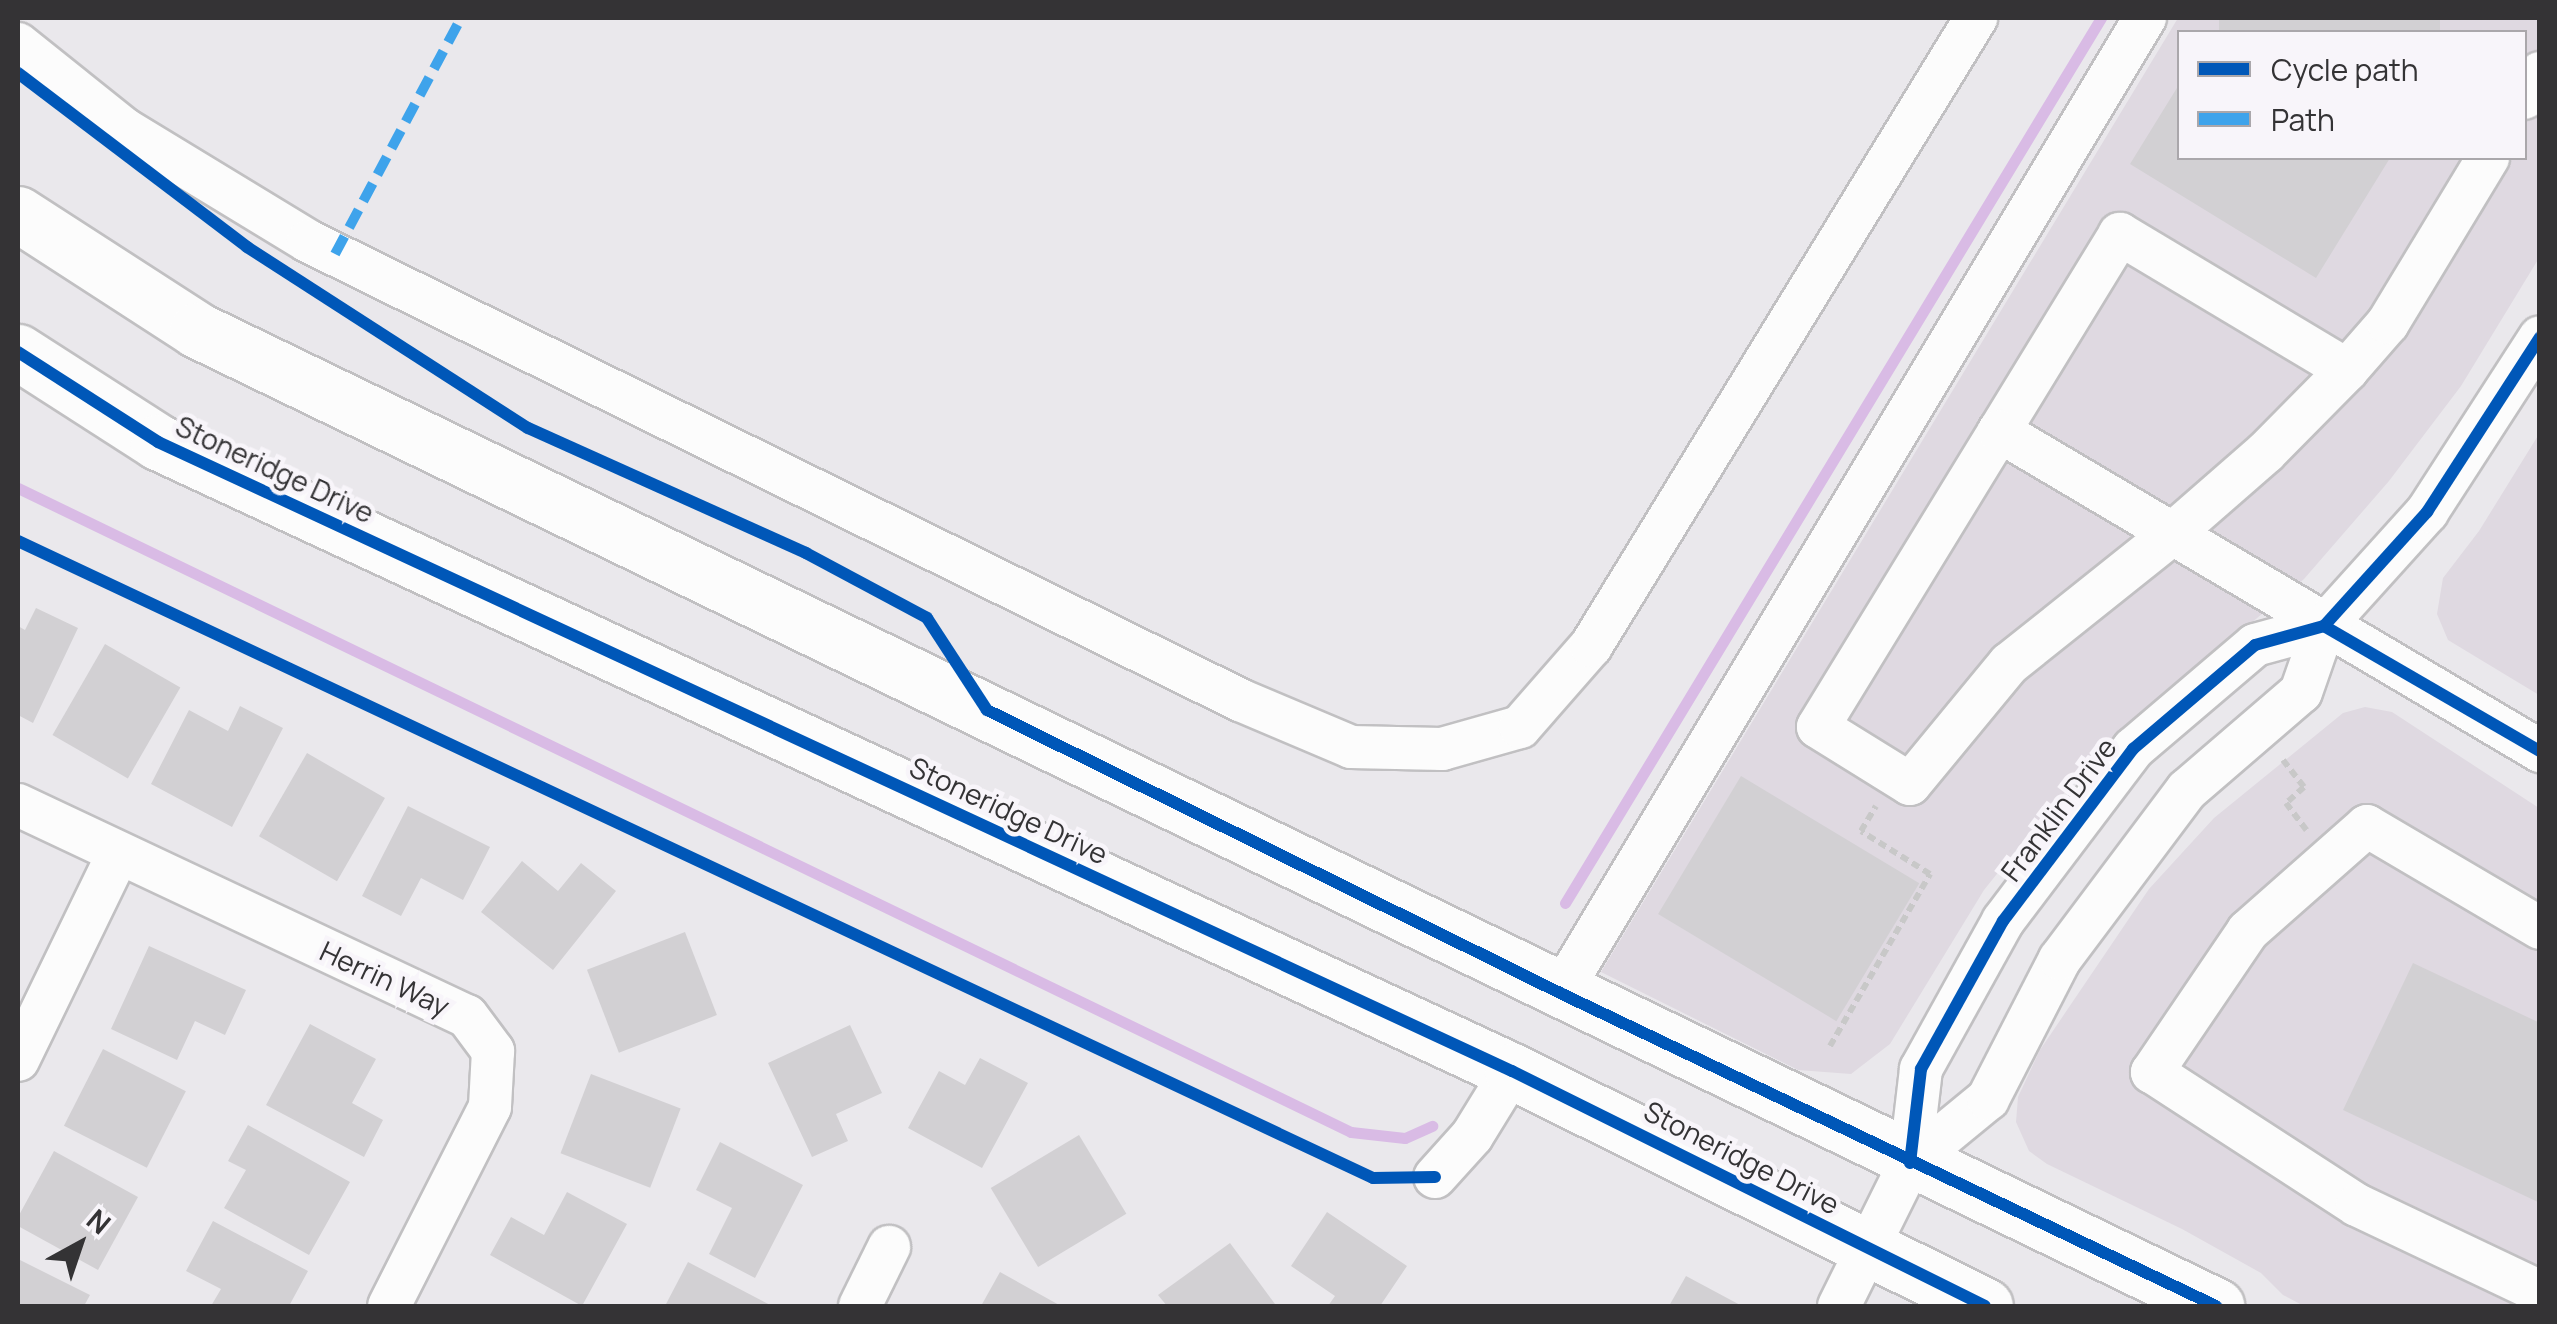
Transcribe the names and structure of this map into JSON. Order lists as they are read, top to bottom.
{
  "streets": {
    "main road": ["Stoneridge Drive"],
    "street": ["Franklin Drive", "Herrin Way"]
  },
  "crossings": [
    ["Stoneridge Drive", "Franklin Drive"]
  ],
  "legend": ["Cycle path", "Path"],
  "north": "top right"
}
